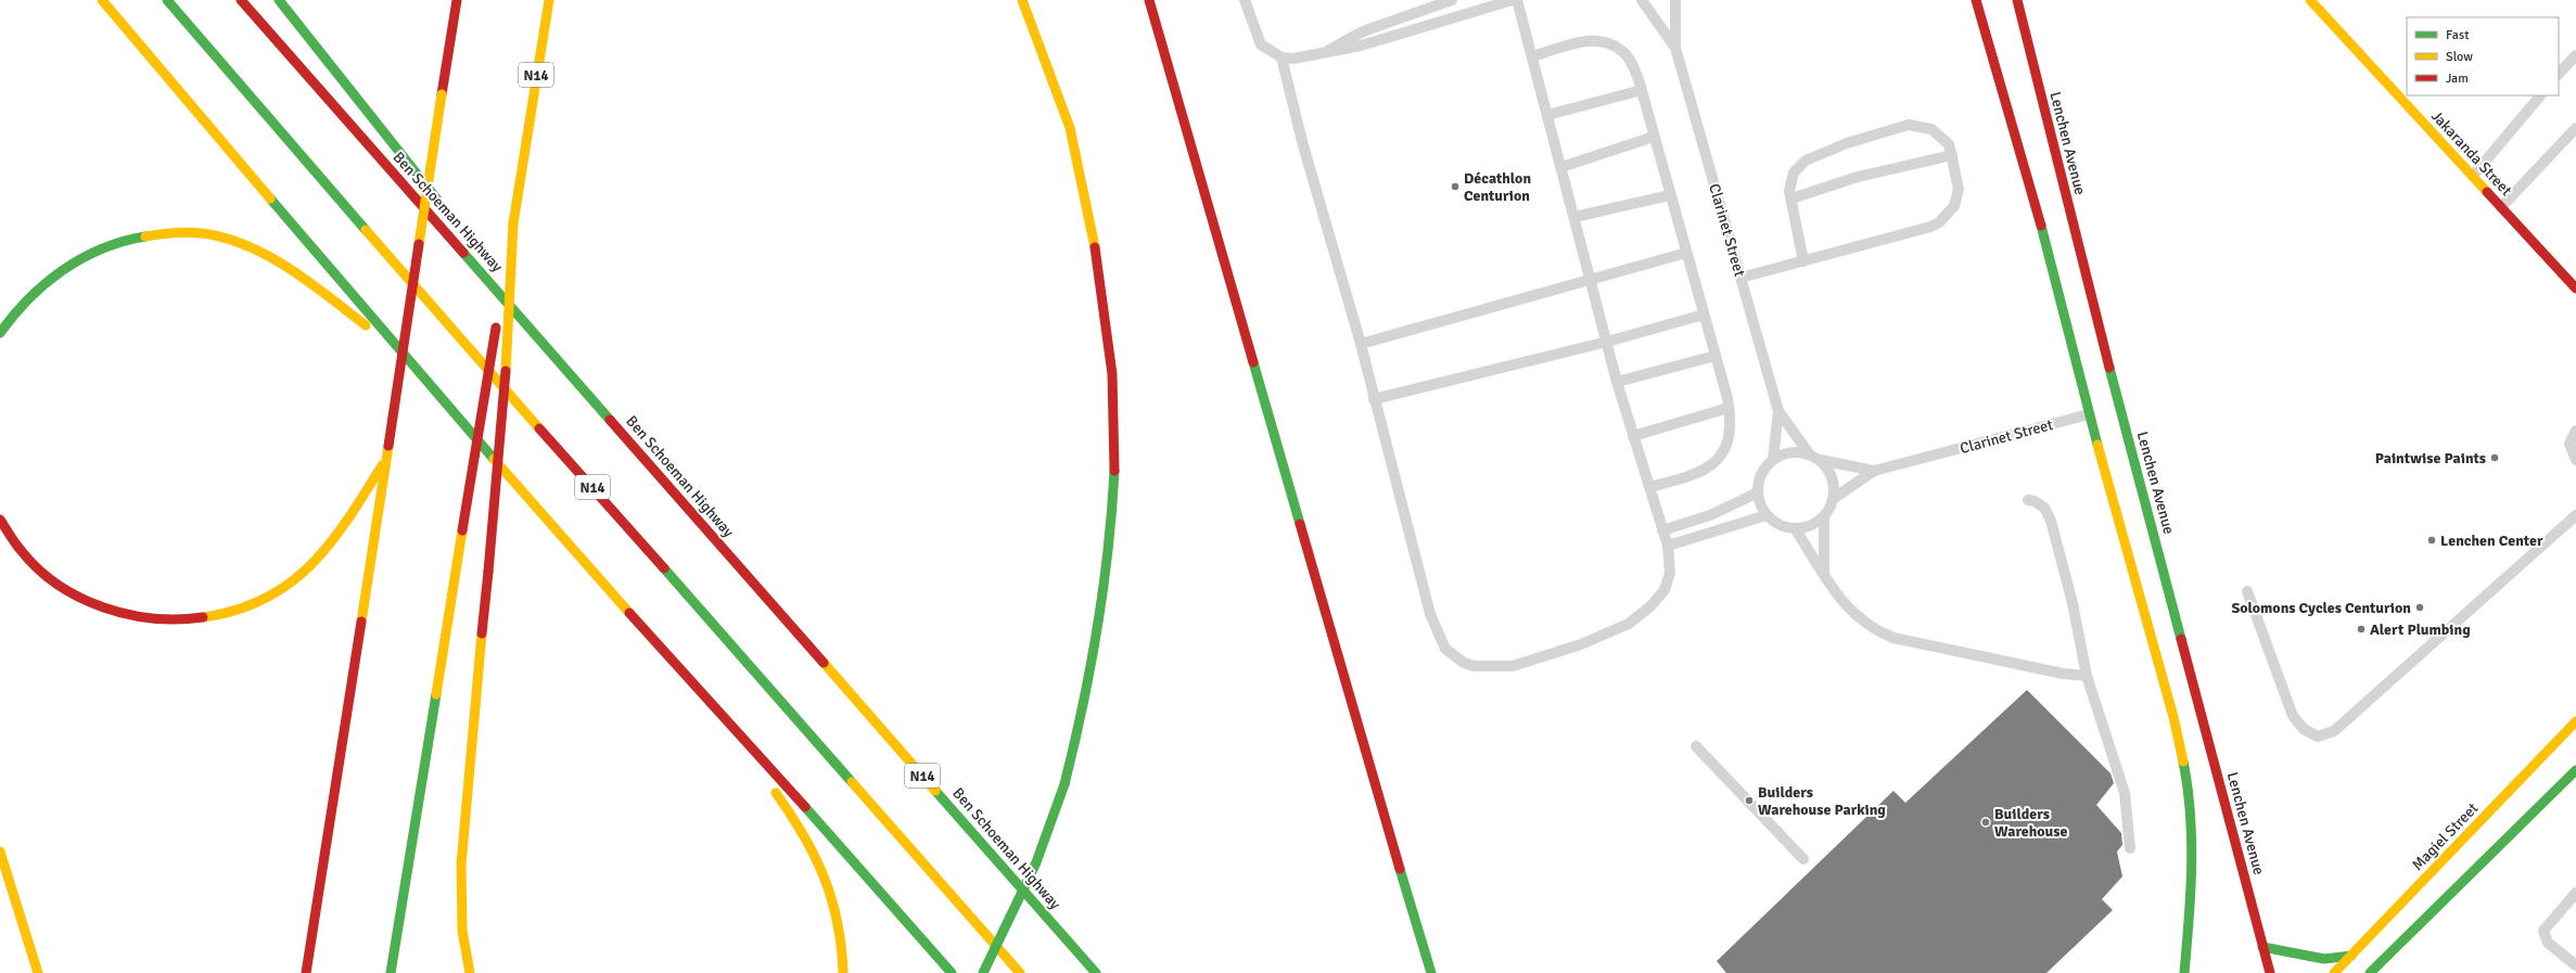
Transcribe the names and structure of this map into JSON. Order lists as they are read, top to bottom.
{
  "streets": {
    "main road": [
      "N14",
      "Lenchen Avenue",
      "Jakaranda Street",
      "Ben Schoeman Highway",
      "Magiel Street"
    ],
    "lane": ["Clarinet Street"]
  },
  "places": [
    "Décathlon Centurion",
    "Paintwise Paints",
    "Lenchen Center",
    "Solomons Cycles Centurion",
    "Alert Plumbing",
    "Builders Warehouse Parking",
    "Builders Warehouse"
  ],
  "legend": ["Fast", "Slow", "Jam"]
}
